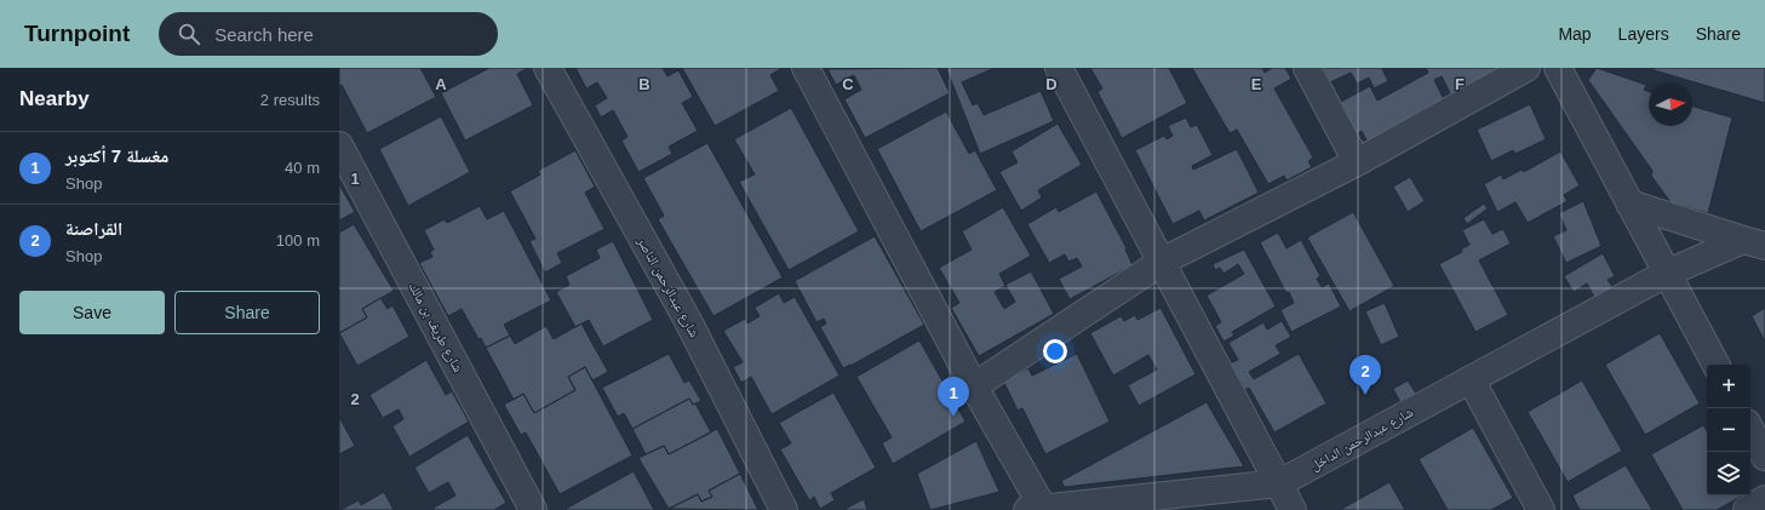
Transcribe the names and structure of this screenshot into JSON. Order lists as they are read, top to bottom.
{
  "streets": {
    "street": ["شارع عبدالرحمن الناصر", "شارع طريف بن مالك", "شارع عبدالرحمن الداخل"]
  },
  "north": "right",
  "page": {
    "header": "Turnpoint",
    "search": "Search here",
    "nav": ["Map", "Layers", "Share"],
    "heading": ["Nearby", "2 results"],
    "list": [
      {
        "mark": "1",
        "name": "مغسلة 7 أكتوبر",
        "note": "Shop",
        "value": "40 m"
      },
      {
        "mark": "2",
        "name": "القراصنة",
        "note": "Shop",
        "value": "100 m"
      }
    ],
    "buttons": ["Save", "Share"],
    "pins": ["2", "1"],
    "map_buttons": ["+", "−"]
  },
  "grid": {
    "columns": [
      "A",
      "B",
      "C",
      "D",
      "E",
      "F"
    ],
    "rows": ["1", "2"]
  }
}
